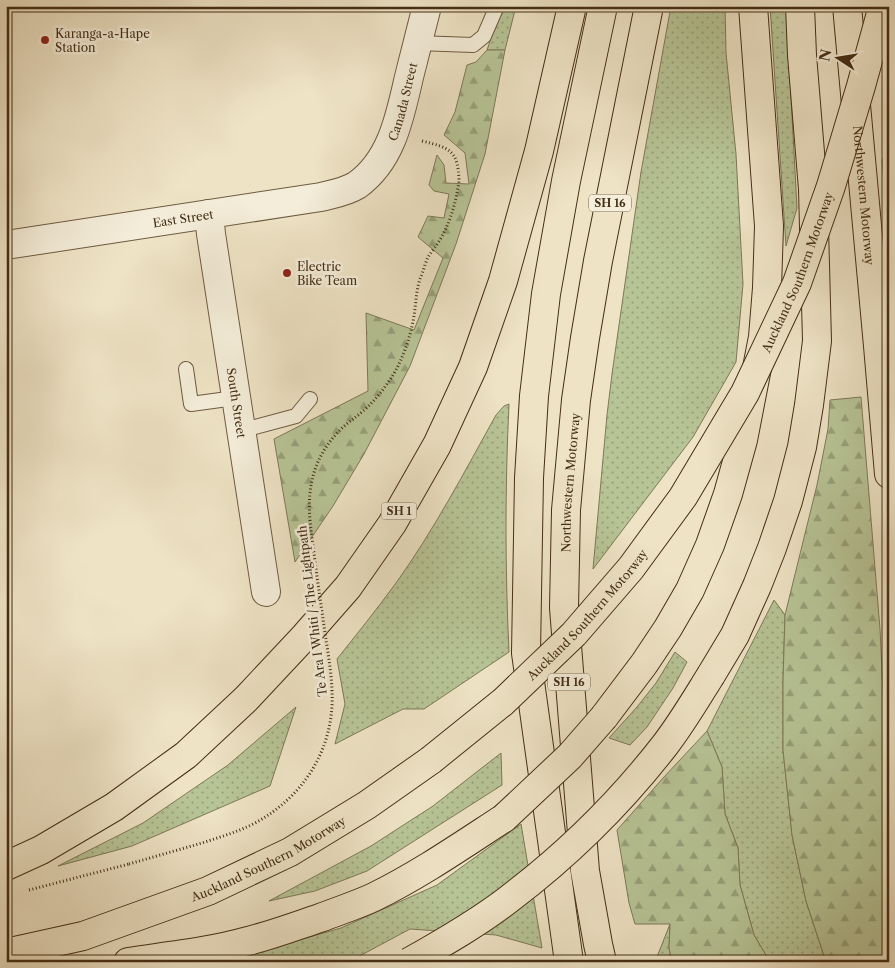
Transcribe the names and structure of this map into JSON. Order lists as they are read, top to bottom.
{
  "streets": {
    "highway": [
      "Northwestern Motorway",
      "SH 16",
      "Auckland Southern Motorway",
      "SH 1"
    ],
    "street": ["Canada Street", "East Street", "South Street"],
    "path": ["Te Ara I Whiti / The Lightpath"]
  },
  "crossings": [
    ["Canada Street", "East Street"],
    ["East Street", "South Street"]
  ],
  "places": ["Karanga-a-Hape Station", "Electric Bike Team"],
  "north": "left"
}
